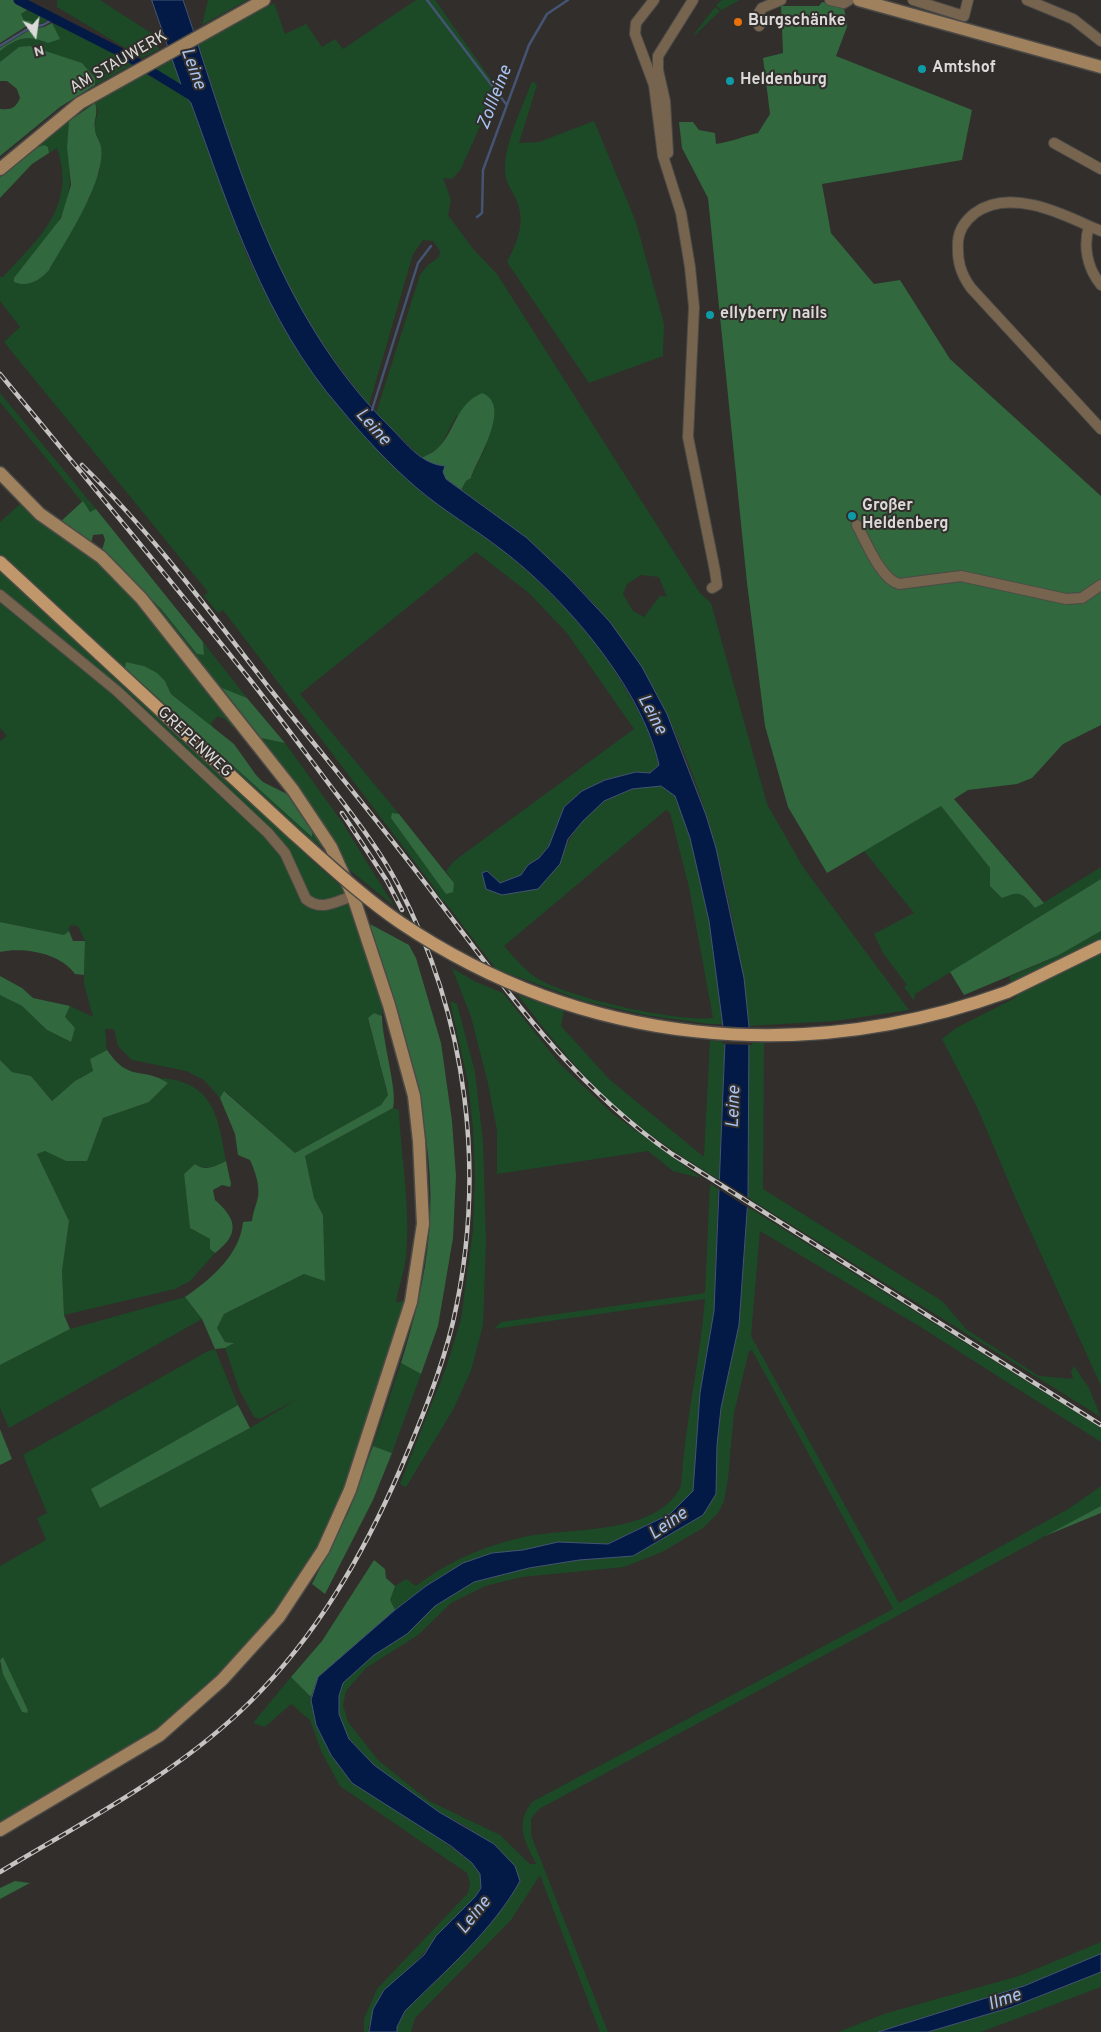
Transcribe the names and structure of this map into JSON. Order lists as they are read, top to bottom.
{
  "streets": {
    "street": ["AM STAUWERK", "GREPENWEG"]
  },
  "water": ["Leine", "Zollleine", "Ilme"],
  "places": [
    "Burgschänke",
    "Amtshof",
    "Heldenburg",
    "ellyberry nails",
    "Großer Heldenberg"
  ],
  "north": "bottom"
}
